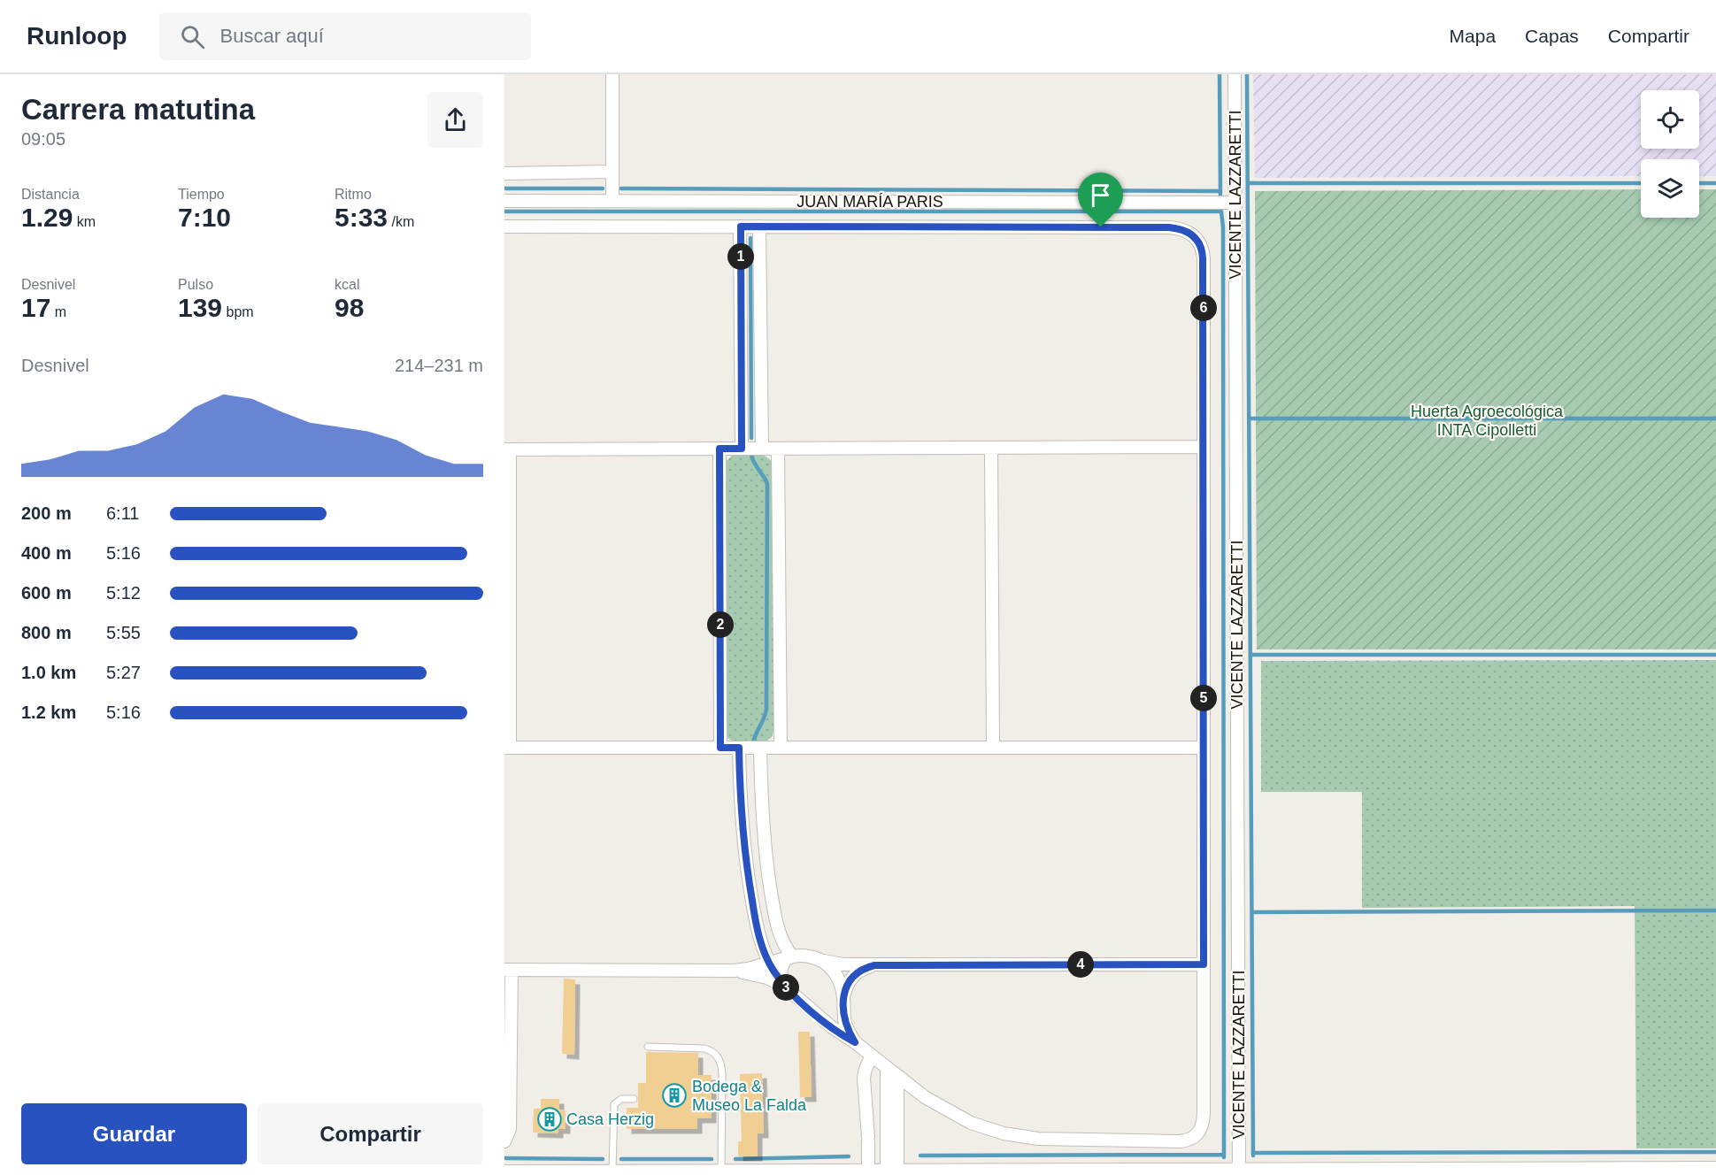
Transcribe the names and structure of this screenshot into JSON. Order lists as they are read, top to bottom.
{
  "streets": {
    "street": ["VICENTE LAZZARETTI", "JUAN MARÍA PARIS"]
  },
  "crossings": [
    ["VICENTE LAZZARETTI", "JUAN MARÍA PARIS"]
  ],
  "parks": ["Huerta Agroecológica INTA Cipolletti"],
  "places": {
    "building": ["Bodega & Museo La Falda", "Casa Herzig"]
  },
  "page": {
    "header": "Runloop",
    "search": "Buscar aquí",
    "nav": ["Mapa", "Capas", "Compartir"],
    "heading": ["Carrera matutina", "09:05"],
    "stats": [
      ["Distancia", "1.29 km"],
      ["Tiempo", "7:10"],
      ["Ritmo", "5:33 /km"],
      ["Desnivel", "17 m"],
      ["Pulso", "139 bpm"],
      ["kcal", "98"]
    ],
    "pins": [
      "1",
      "6",
      "2",
      "5",
      "4",
      "3"
    ],
    "chart": ["Desnivel", "214–231 m"],
    "list": [
      {
        "name": "200 m",
        "note": "6:11"
      },
      {
        "name": "400 m",
        "note": "5:16"
      },
      {
        "name": "600 m",
        "note": "5:12"
      },
      {
        "name": "800 m",
        "note": "5:55"
      },
      {
        "name": "1.0 km",
        "note": "5:27"
      },
      {
        "name": "1.2 km",
        "note": "5:16"
      }
    ],
    "buttons": ["Guardar", "Compartir"]
  }
}
